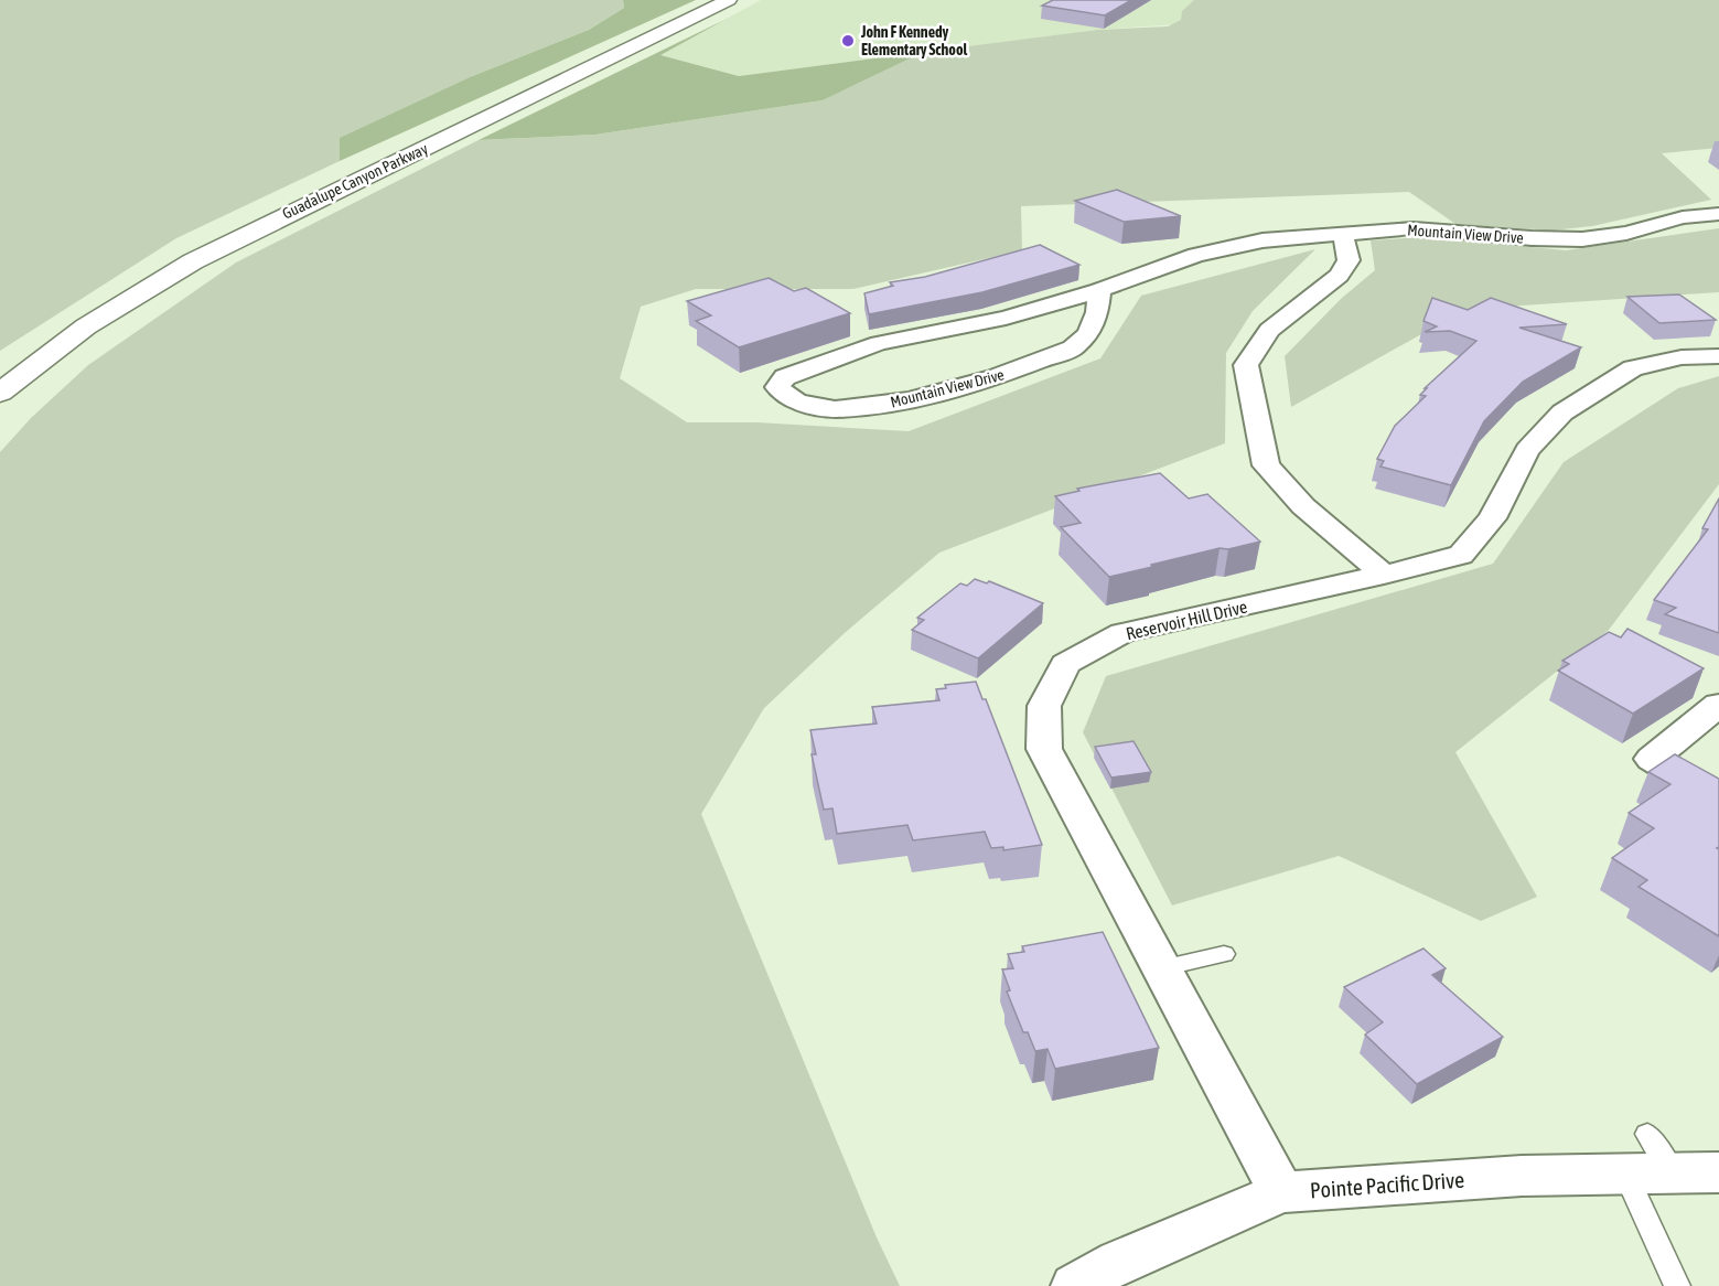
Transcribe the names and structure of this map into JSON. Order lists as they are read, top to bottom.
{
  "streets": {
    "main road": ["Guadalupe Canyon Parkway"],
    "street": ["Mountain View Drive", "Reservoir Hill Drive", "Pointe Pacific Drive"]
  },
  "crossings": [
    ["Reservoir Hill Drive", "Pointe Pacific Drive"]
  ],
  "places": ["John F Kennedy Elementary School"]
}
